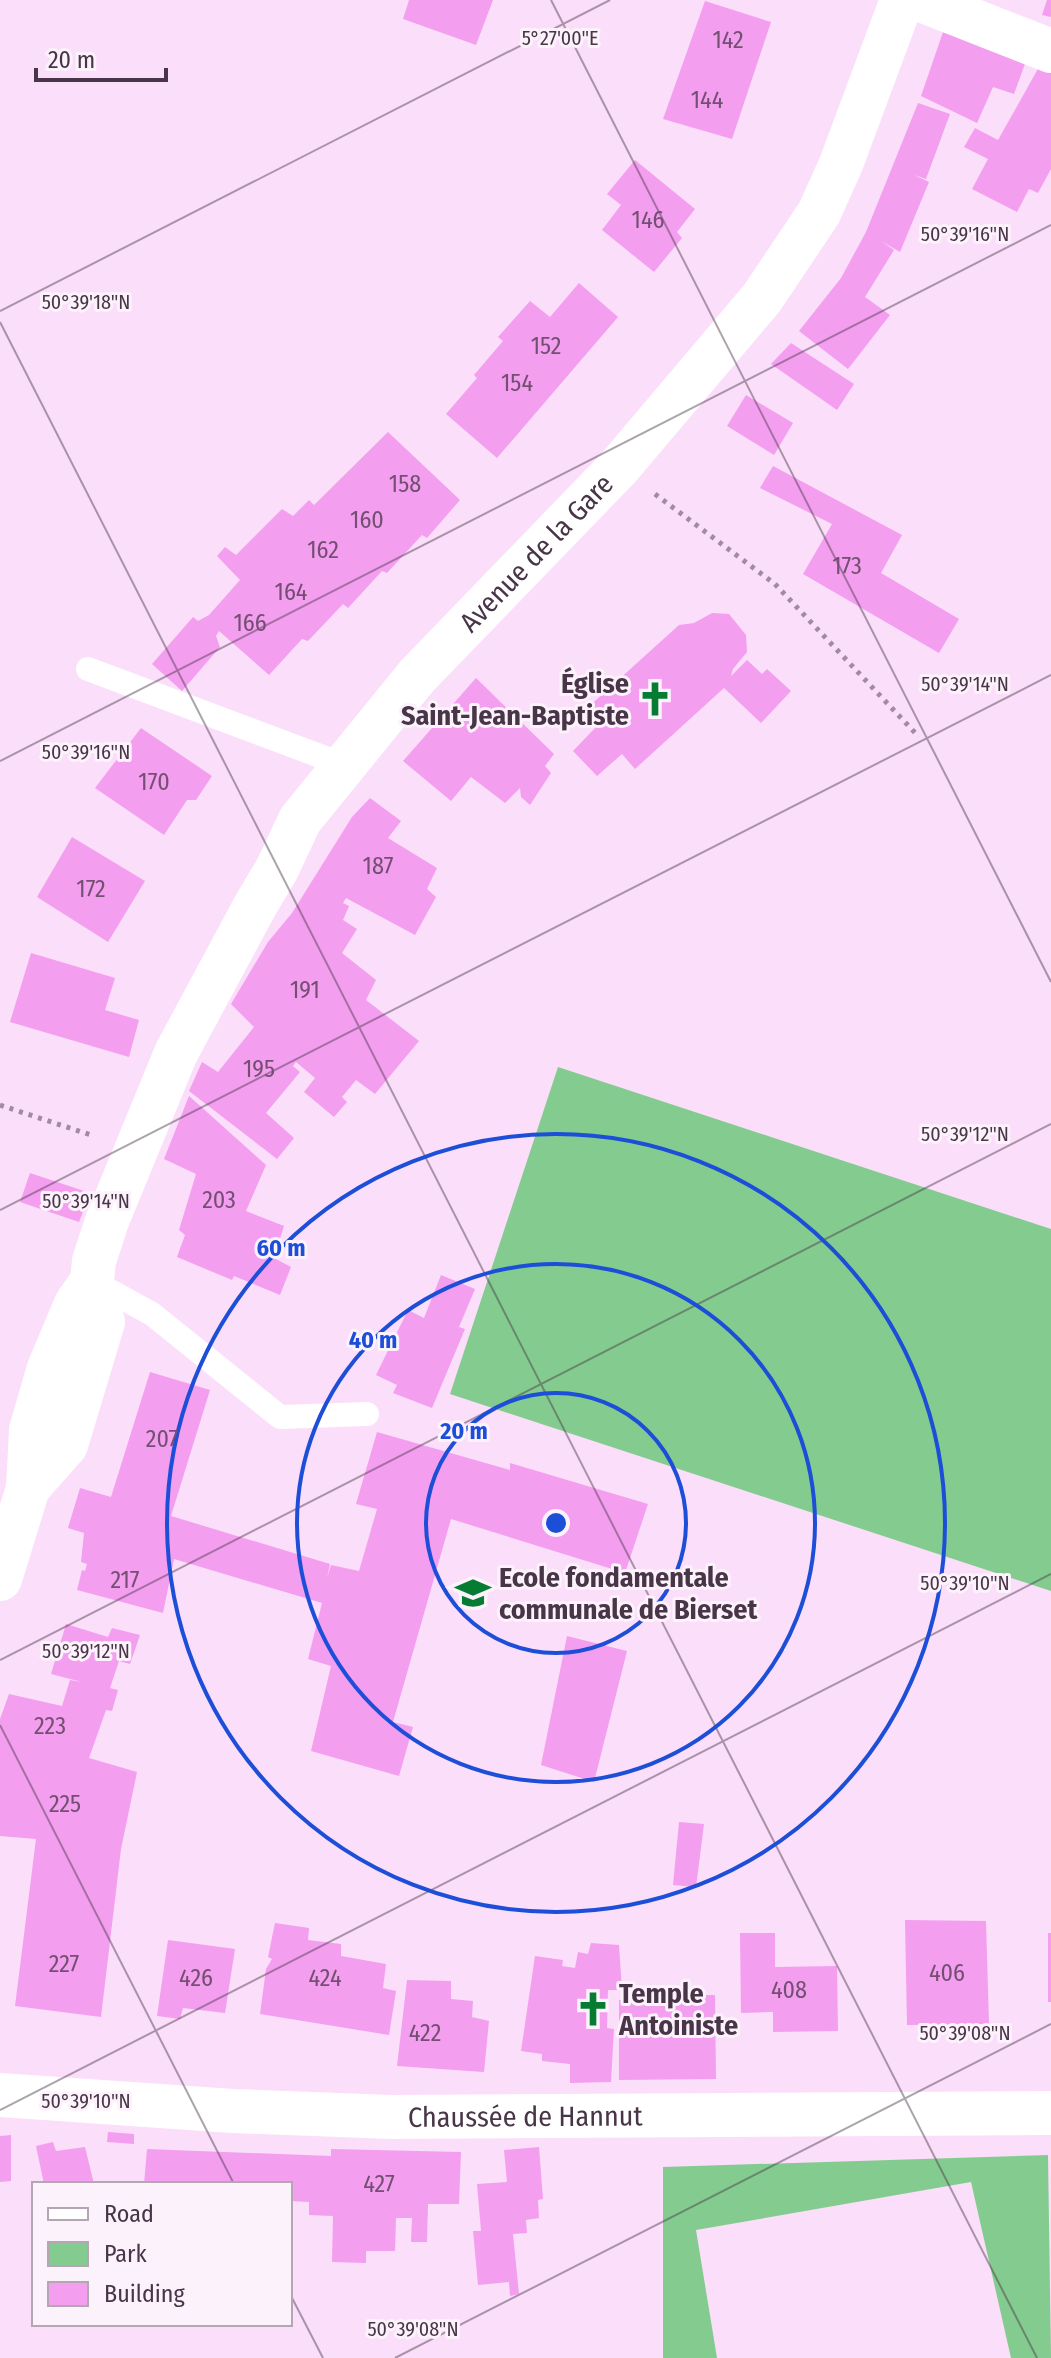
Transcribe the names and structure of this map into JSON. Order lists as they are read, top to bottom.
{
  "streets": {
    "street": ["Avenue de la Gare", "Chaussée de Hannut"]
  },
  "places": {
    "church": ["Église Saint-Jean-Baptiste", "Temple Antoiniste"],
    "school or university": ["Ecole fondamentale communale de Bierset"]
  },
  "house_numbers": [
    "142",
    "144",
    "146",
    "152",
    "154",
    "158",
    "160",
    "162",
    "173",
    "164",
    "166",
    "170",
    "187",
    "172",
    "191",
    "195",
    "203",
    "207",
    "217",
    "223",
    "225",
    "227",
    "406",
    "426",
    "424",
    "408",
    "422",
    "427"
  ],
  "legend": ["Road", "Park", "Building"],
  "scale_bar": "20 m",
  "coordinates": [
    "5°27'00\"E",
    "50°39'16\"N",
    "50°39'18\"N",
    "50°39'14\"N",
    "50°39'12\"N",
    "50°39'10\"N",
    "50°39'08\"N"
  ],
  "rings": ["60 m", "40 m", "20 m"]
}
